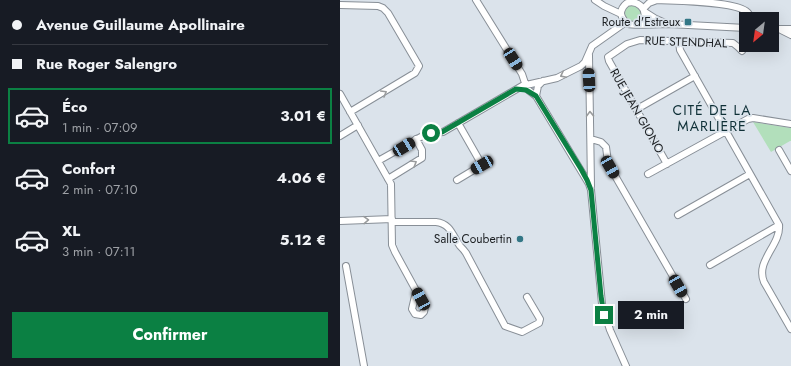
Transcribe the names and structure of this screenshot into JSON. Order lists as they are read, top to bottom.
{
  "streets": {
    "street": ["RUE STENDHAL", "RUE JEAN GIONO"]
  },
  "crossings": [
    ["RUE STENDHAL", "RUE JEAN GIONO"]
  ],
  "districts": ["CITÉ DE LA MARLIÈRE"],
  "places": {
    "transit": ["Route d'Estreux"],
    "other": ["Salle Coubertin"]
  },
  "north": "bottom left",
  "page": {
    "banner": ["Avenue Guillaume Apollinaire", "Rue Roger Salengro"],
    "list": [
      {
        "name": "Éco",
        "note": "1 min · 07:09",
        "value": "3.01 €"
      },
      {
        "name": "Confort",
        "note": "2 min · 07:10",
        "value": "4.06 €"
      },
      {
        "name": "XL",
        "note": "3 min · 07:11",
        "value": "5.12 €"
      }
    ],
    "bubble": "2 min",
    "buttons": "Confirmer"
  }
}
